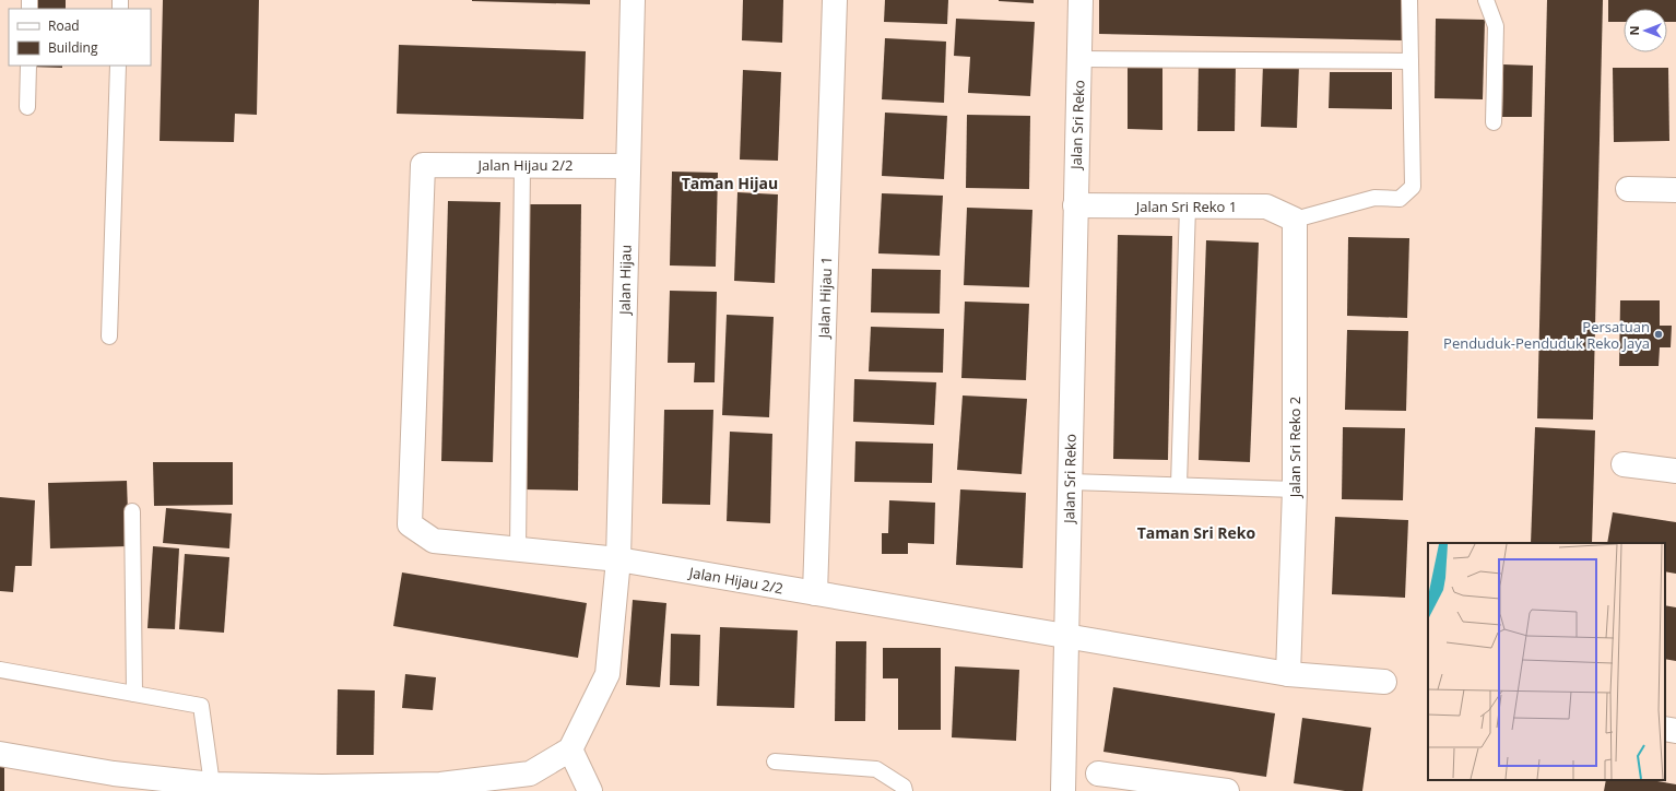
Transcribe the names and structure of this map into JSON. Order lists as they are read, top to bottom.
{
  "streets": {
    "street": [
      "Jalan Sri Reko",
      "Jalan Hijau 2/2",
      "Jalan Sri Reko 1",
      "Jalan Hijau",
      "Jalan Hijau 1",
      "Jalan Sri Reko 2"
    ]
  },
  "crossings": [
    ["Jalan Sri Reko", "Jalan Hijau 2/2"],
    ["Jalan Sri Reko", "Jalan Sri Reko 1"],
    ["Jalan Hijau 2/2", "Jalan Hijau"],
    ["Jalan Hijau 2/2", "Jalan Hijau 1"],
    ["Jalan Sri Reko 1", "Jalan Sri Reko 2"]
  ],
  "districts": ["Taman Hijau", "Taman Sri Reko"],
  "places": ["Persatuan Penduduk-Penduduk Reko Jaya"],
  "legend": ["Road", "Building"],
  "north": "left"
}
